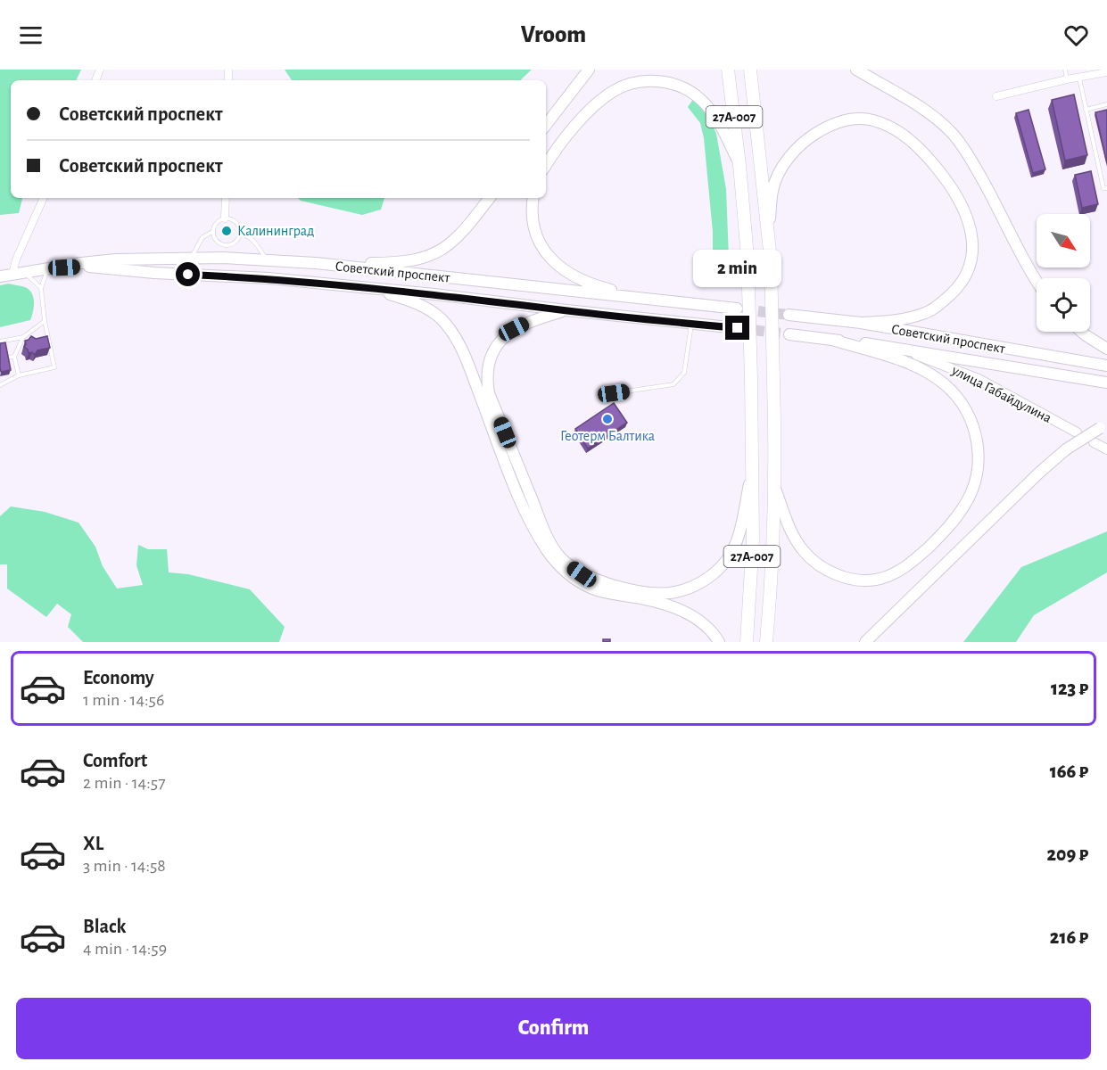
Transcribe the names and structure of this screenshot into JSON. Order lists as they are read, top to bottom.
{
  "streets": {
    "highway": ["27А-007"],
    "main road": ["Советский проспект", "улица Габайдулина"]
  },
  "crossings": [
    ["Советский проспект", "улица Габайдулина"]
  ],
  "places": ["Калининград", "Геотерм Балтика"],
  "north": "bottom right",
  "page": {
    "header": "Vroom",
    "banner": ["Советский проспект", "Советский проспект"],
    "bubble": "2 min",
    "list": [
      {
        "name": "Economy",
        "note": "1 min · 14:56",
        "value": "123 ₽"
      },
      {
        "name": "Comfort",
        "note": "2 min · 14:57",
        "value": "166 ₽"
      },
      {
        "name": "XL",
        "note": "3 min · 14:58",
        "value": "209 ₽"
      },
      {
        "name": "Black",
        "note": "4 min · 14:59",
        "value": "216 ₽"
      }
    ],
    "buttons": "Confirm"
  }
}
